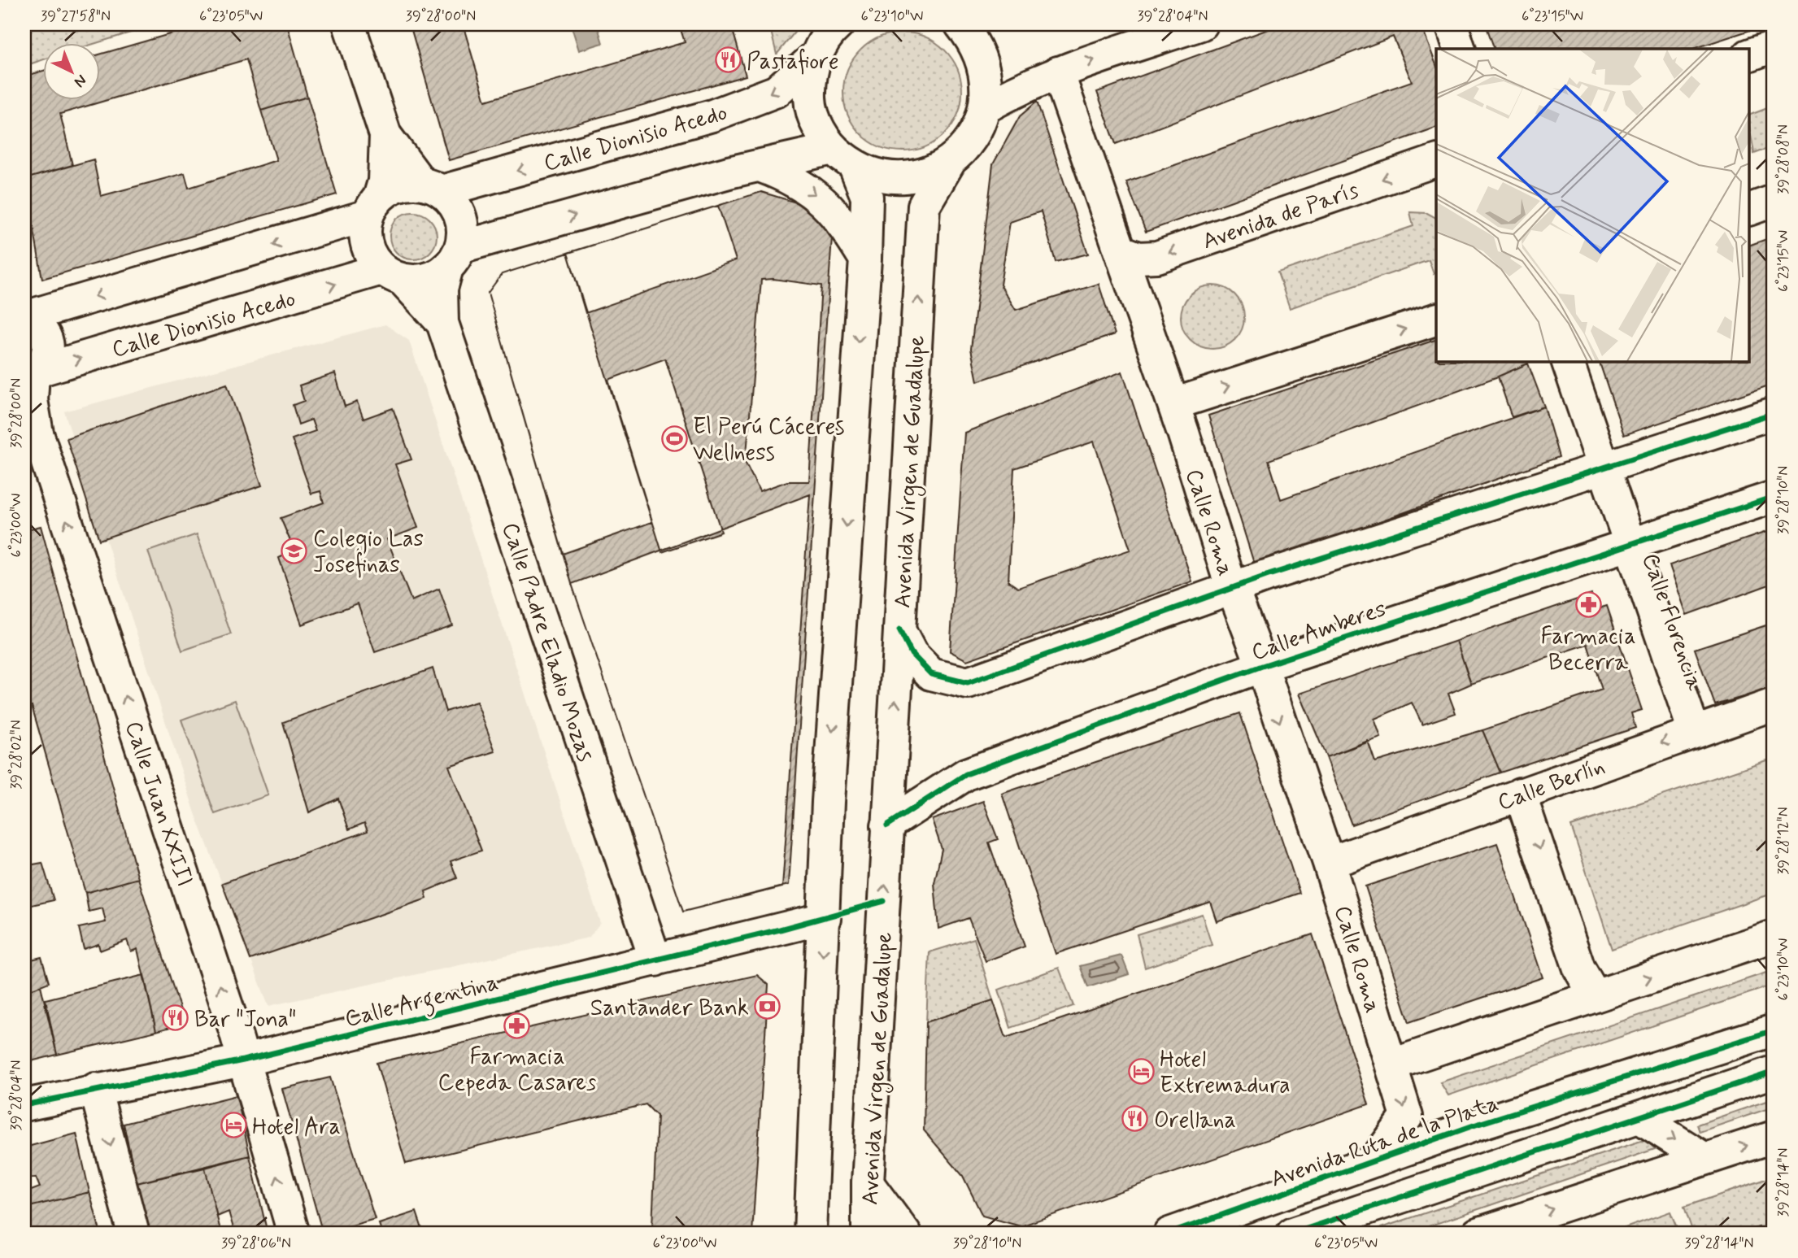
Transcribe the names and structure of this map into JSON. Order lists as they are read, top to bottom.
{
  "streets": {
    "street": [
      "Calle Dionisio Acedo",
      "Avenida de París",
      "Avenida Virgen de Guadalupe",
      "Calle Roma",
      "Calle Florencia",
      "Calle Amberes",
      "Calle Padre Eladio Mozas",
      "Calle Berlín",
      "Calle Juan XXIII",
      "Calle Argentina",
      "Avenida Ruta de la Plata"
    ]
  },
  "crossings": [
    ["Calle Dionisio Acedo", "Calle Padre Eladio Mozas"],
    ["Calle Dionisio Acedo", "Calle Juan XXIII"],
    ["Avenida de París", "Calle Roma"],
    ["Avenida Virgen de Guadalupe", "Calle Amberes"],
    ["Calle Roma", "Calle Amberes"],
    ["Calle Roma", "Calle Berlín"],
    ["Calle Roma", "Avenida Ruta de la Plata"],
    ["Calle Florencia", "Calle Amberes"],
    ["Calle Florencia", "Calle Berlín"],
    ["Calle Padre Eladio Mozas", "Calle Argentina"],
    ["Calle Juan XXIII", "Calle Argentina"]
  ],
  "one_way": ["Calle Juan XXIII"],
  "places": {
    "restaurant": ["Pastafiore", "Bar \"Jona\"", "Orellana"],
    "sports": ["El Perú Cáceres Wellness"],
    "school or university": ["Colegio Las Josefinas"],
    "pharmacy": ["Farmacia Becerra", "Farmacia Cepeda Casares"],
    "bank": ["Santander Bank"],
    "hotel": ["Hotel Extremadura", "Hotel Ara"]
  },
  "north": "bottom right",
  "coordinates": [
    "39°27'58\"N",
    "6°23'05\"W",
    "39°28'00\"N",
    "6°23'10\"W",
    "39°28'04\"N",
    "6°23'15\"W",
    "39°28'08\"N",
    "39°28'10\"N",
    "6°23'00\"W",
    "39°28'02\"N",
    "39°28'12\"N",
    "39°28'14\"N",
    "39°28'06\"N"
  ]
}
